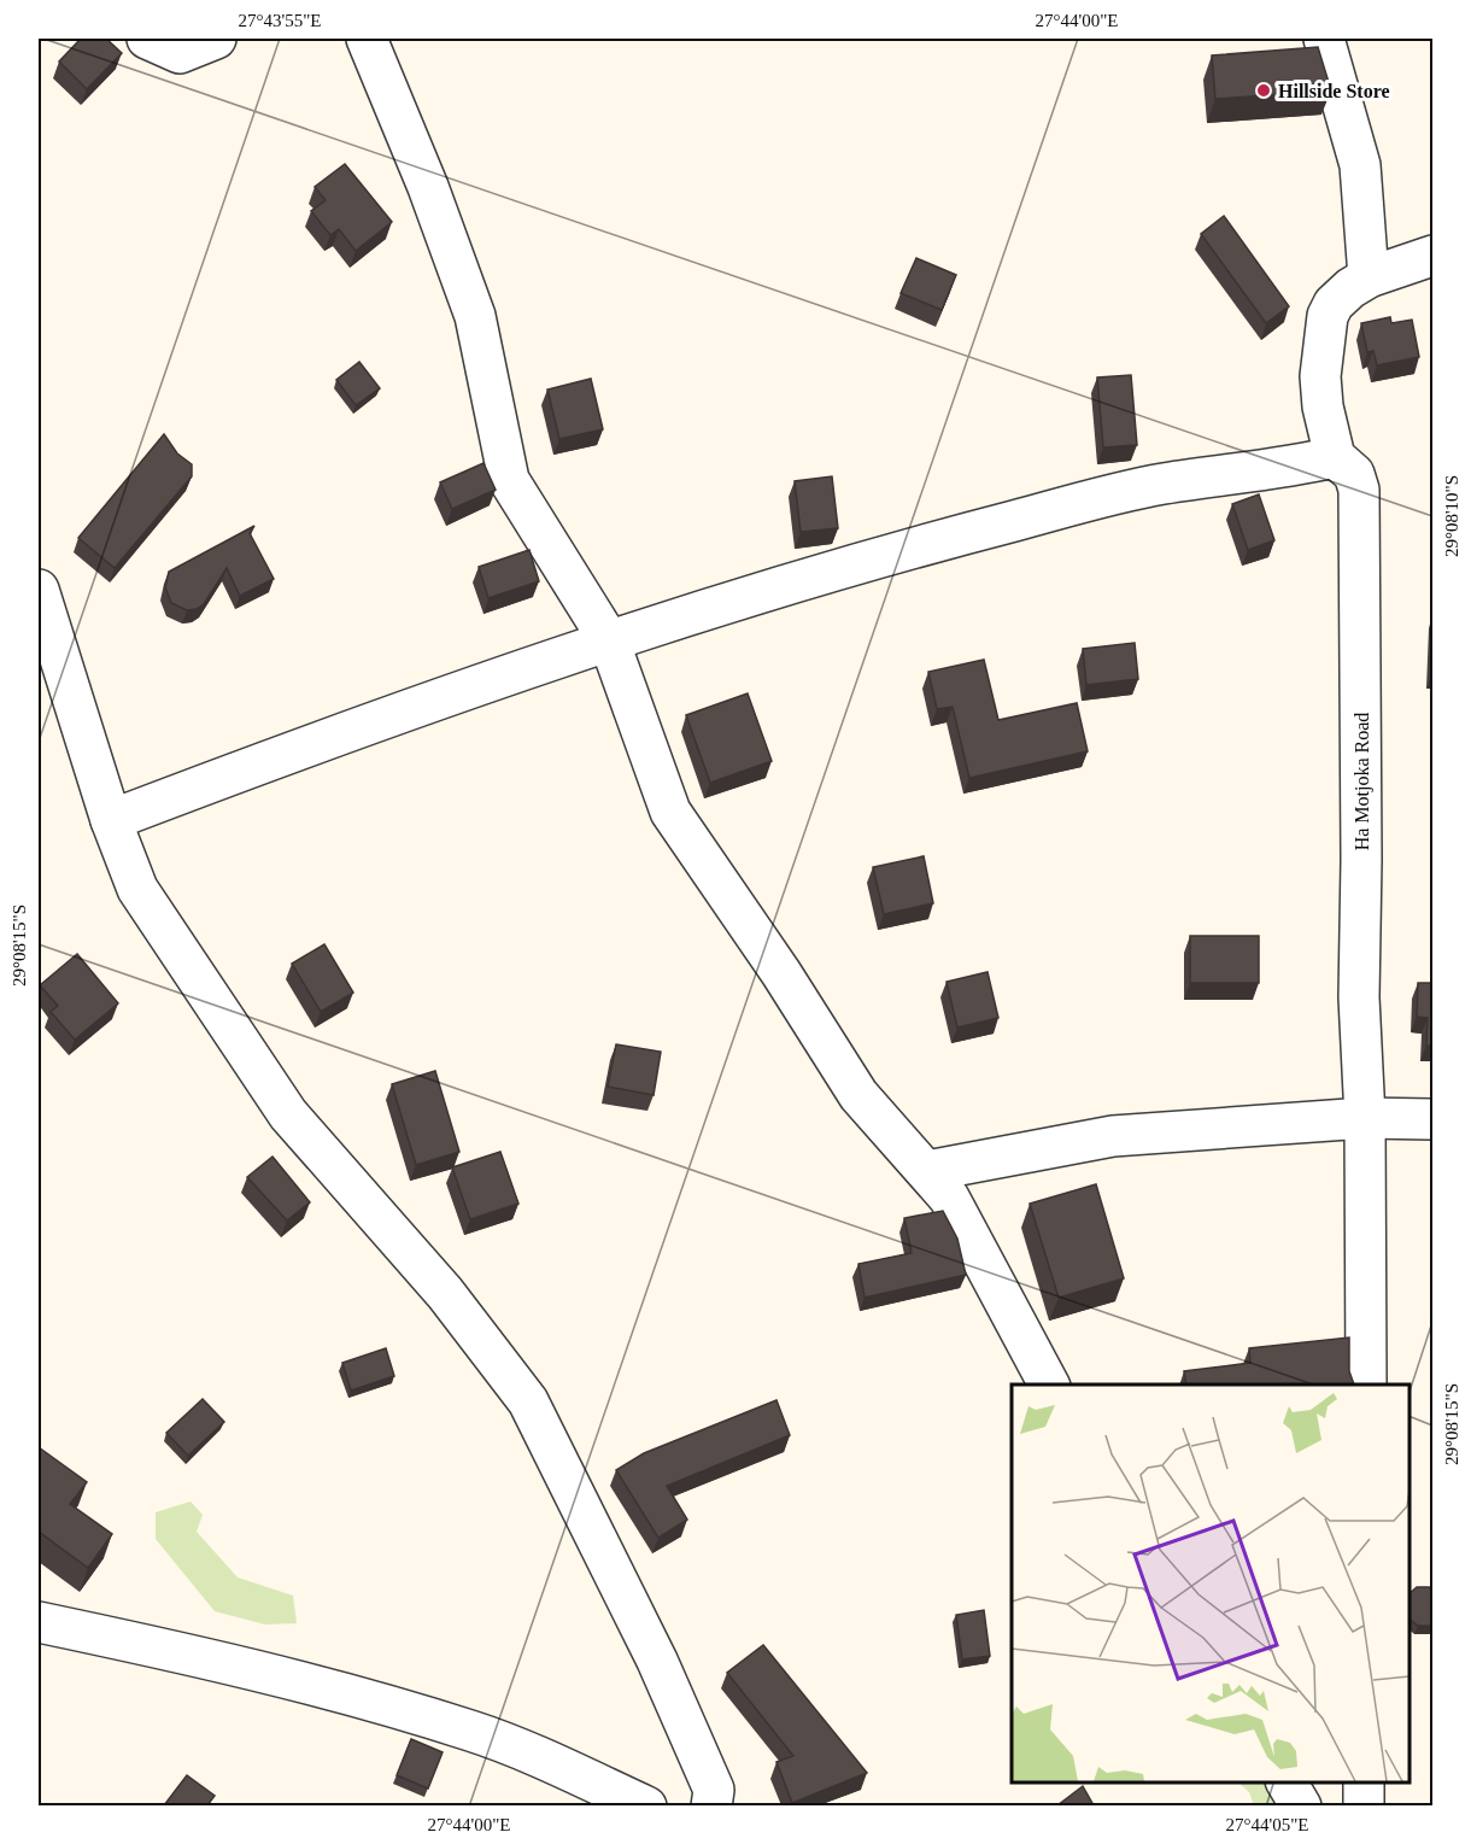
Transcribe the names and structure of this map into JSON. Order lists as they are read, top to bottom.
{
  "streets": {
    "street": ["Ha Motjoka Road"]
  },
  "places": ["Hillside Store"],
  "coordinates": [
    "27°43'55\"E",
    "27°44'00\"E",
    "29°08'10\"S",
    "29°08'15\"S",
    "27°44'05\"E"
  ]
}
